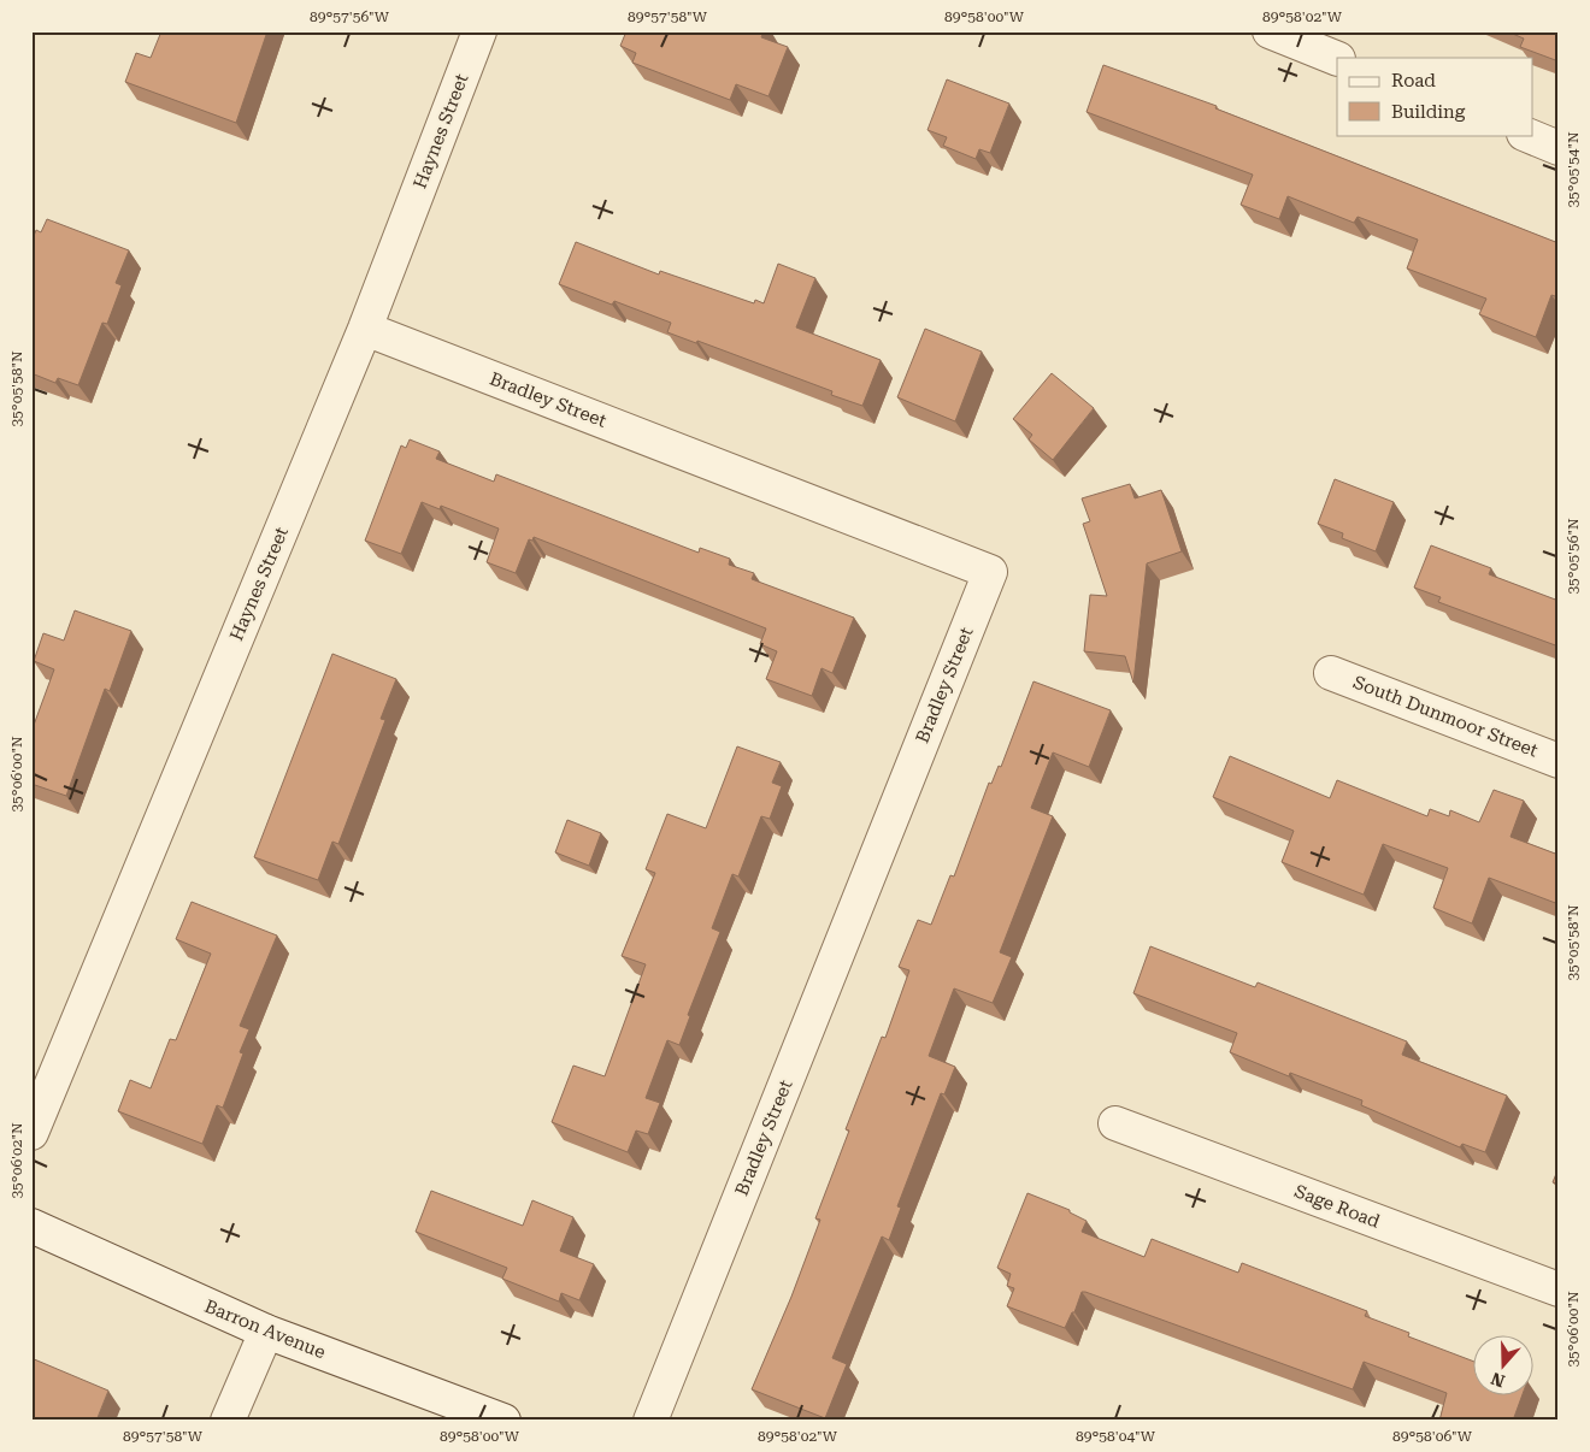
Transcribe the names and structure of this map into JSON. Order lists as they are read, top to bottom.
{
  "streets": {
    "street": [
      "Haynes Street",
      "Bradley Street",
      "South Dunmoor Street",
      "Sage Road",
      "Barron Avenue"
    ]
  },
  "crossings": [
    ["Haynes Street", "Bradley Street"]
  ],
  "legend": ["Road", "Building"],
  "north": "bottom",
  "coordinates": [
    "89°57'56\"W",
    "89°57'58\"W",
    "89°58'00\"W",
    "89°58'02\"W",
    "35°05'54\"N",
    "35°05'58\"N",
    "35°05'56\"N",
    "35°06'00\"N",
    "35°06'02\"N",
    "89°58'04\"W",
    "89°58'06\"W"
  ]
}
